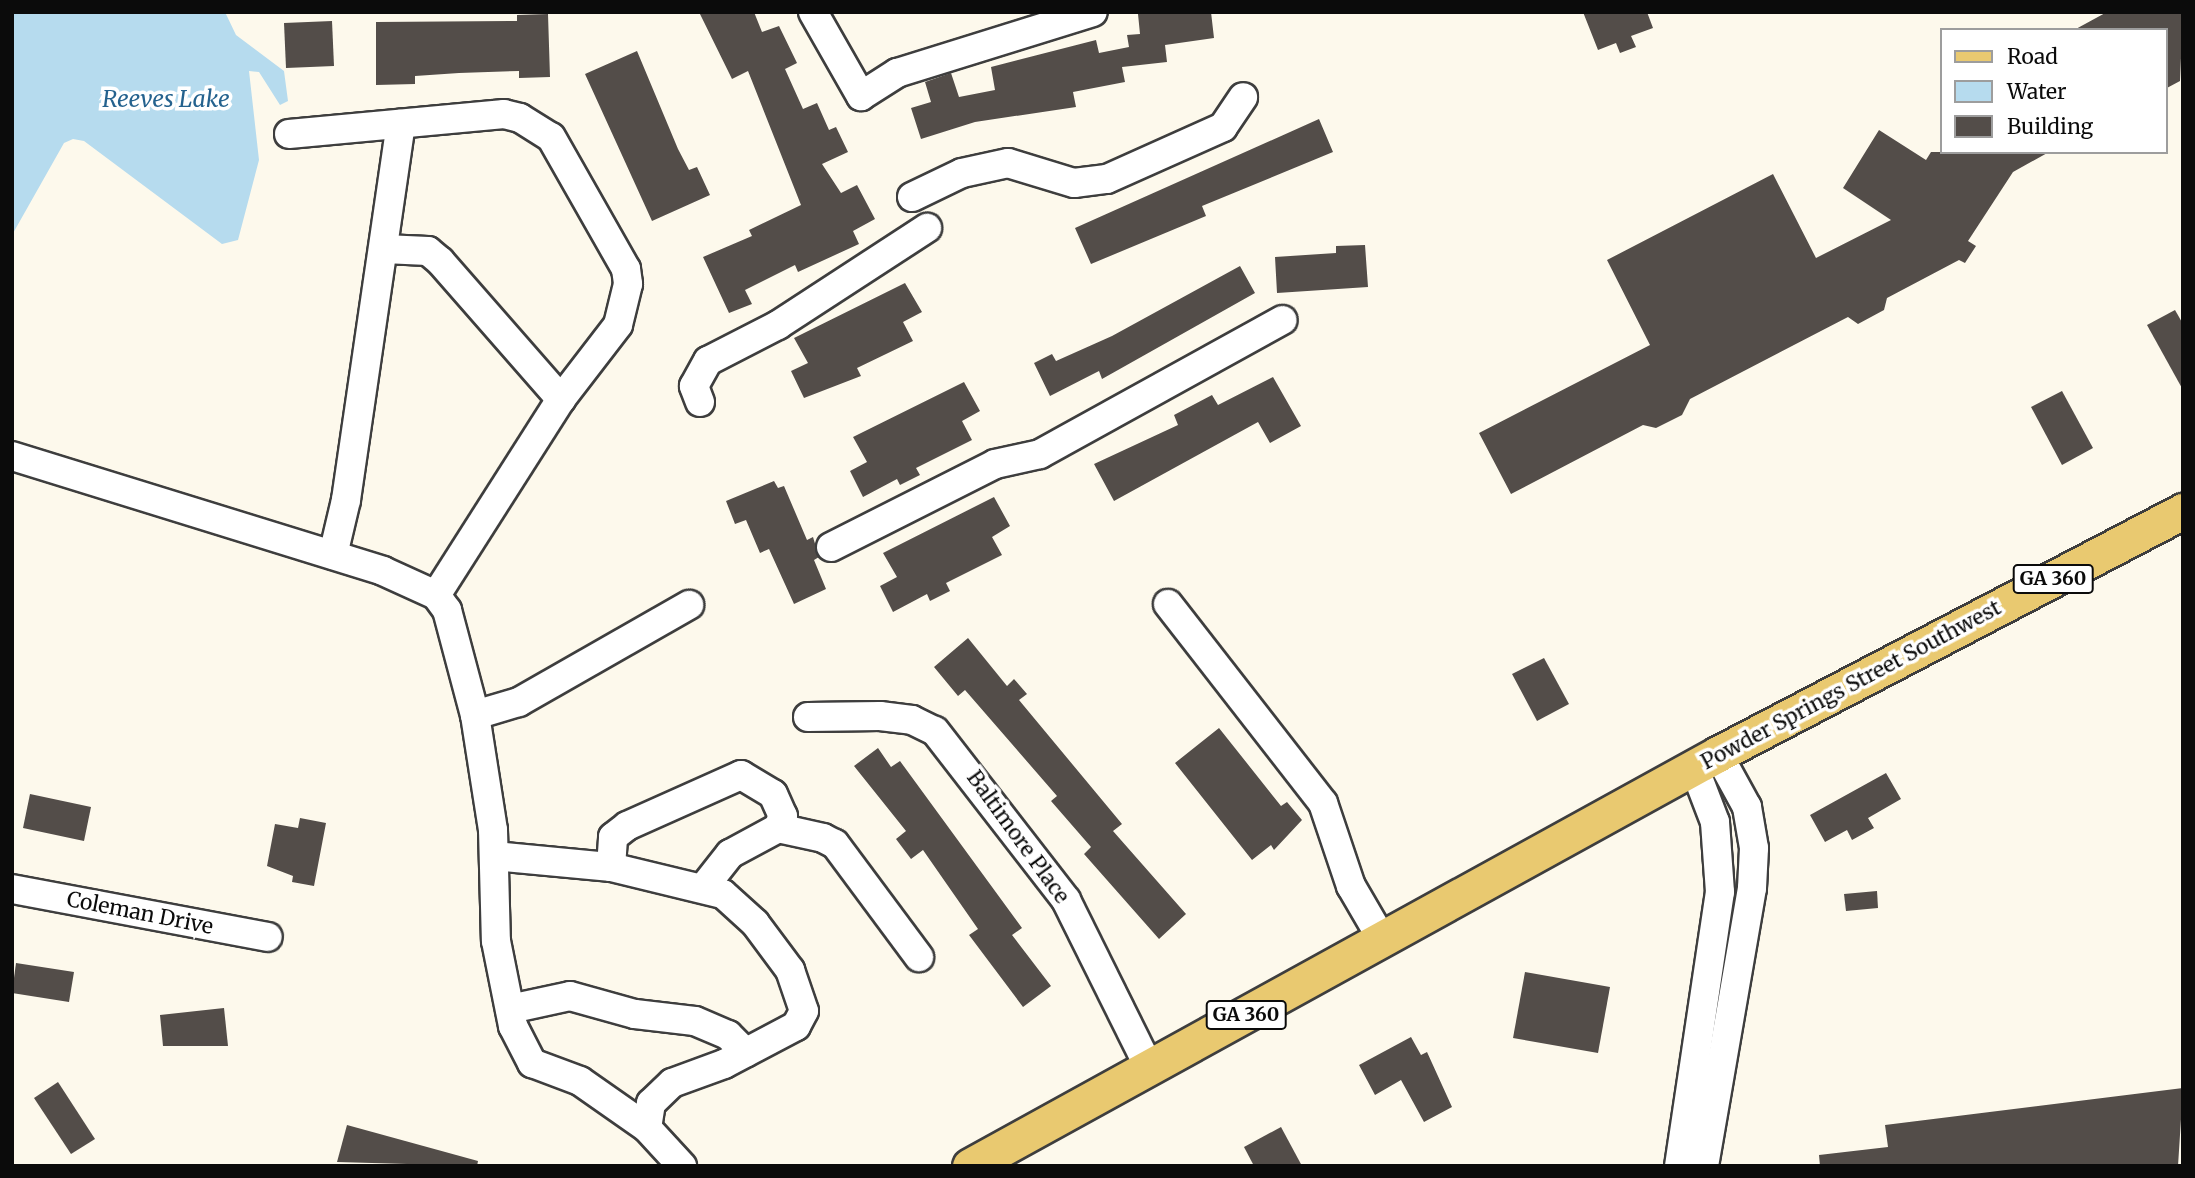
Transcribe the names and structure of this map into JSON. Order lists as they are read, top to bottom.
{
  "streets": {
    "main road": ["GA 360", "Powder Springs Street Southwest"],
    "street": ["Baltimore Place", "Coleman Drive"]
  },
  "crossings": [
    ["GA 360", "Powder Springs Street Southwest"],
    ["GA 360", "Baltimore Place"]
  ],
  "water": ["Reeves Lake"],
  "legend": ["Road", "Water", "Building"]
}
